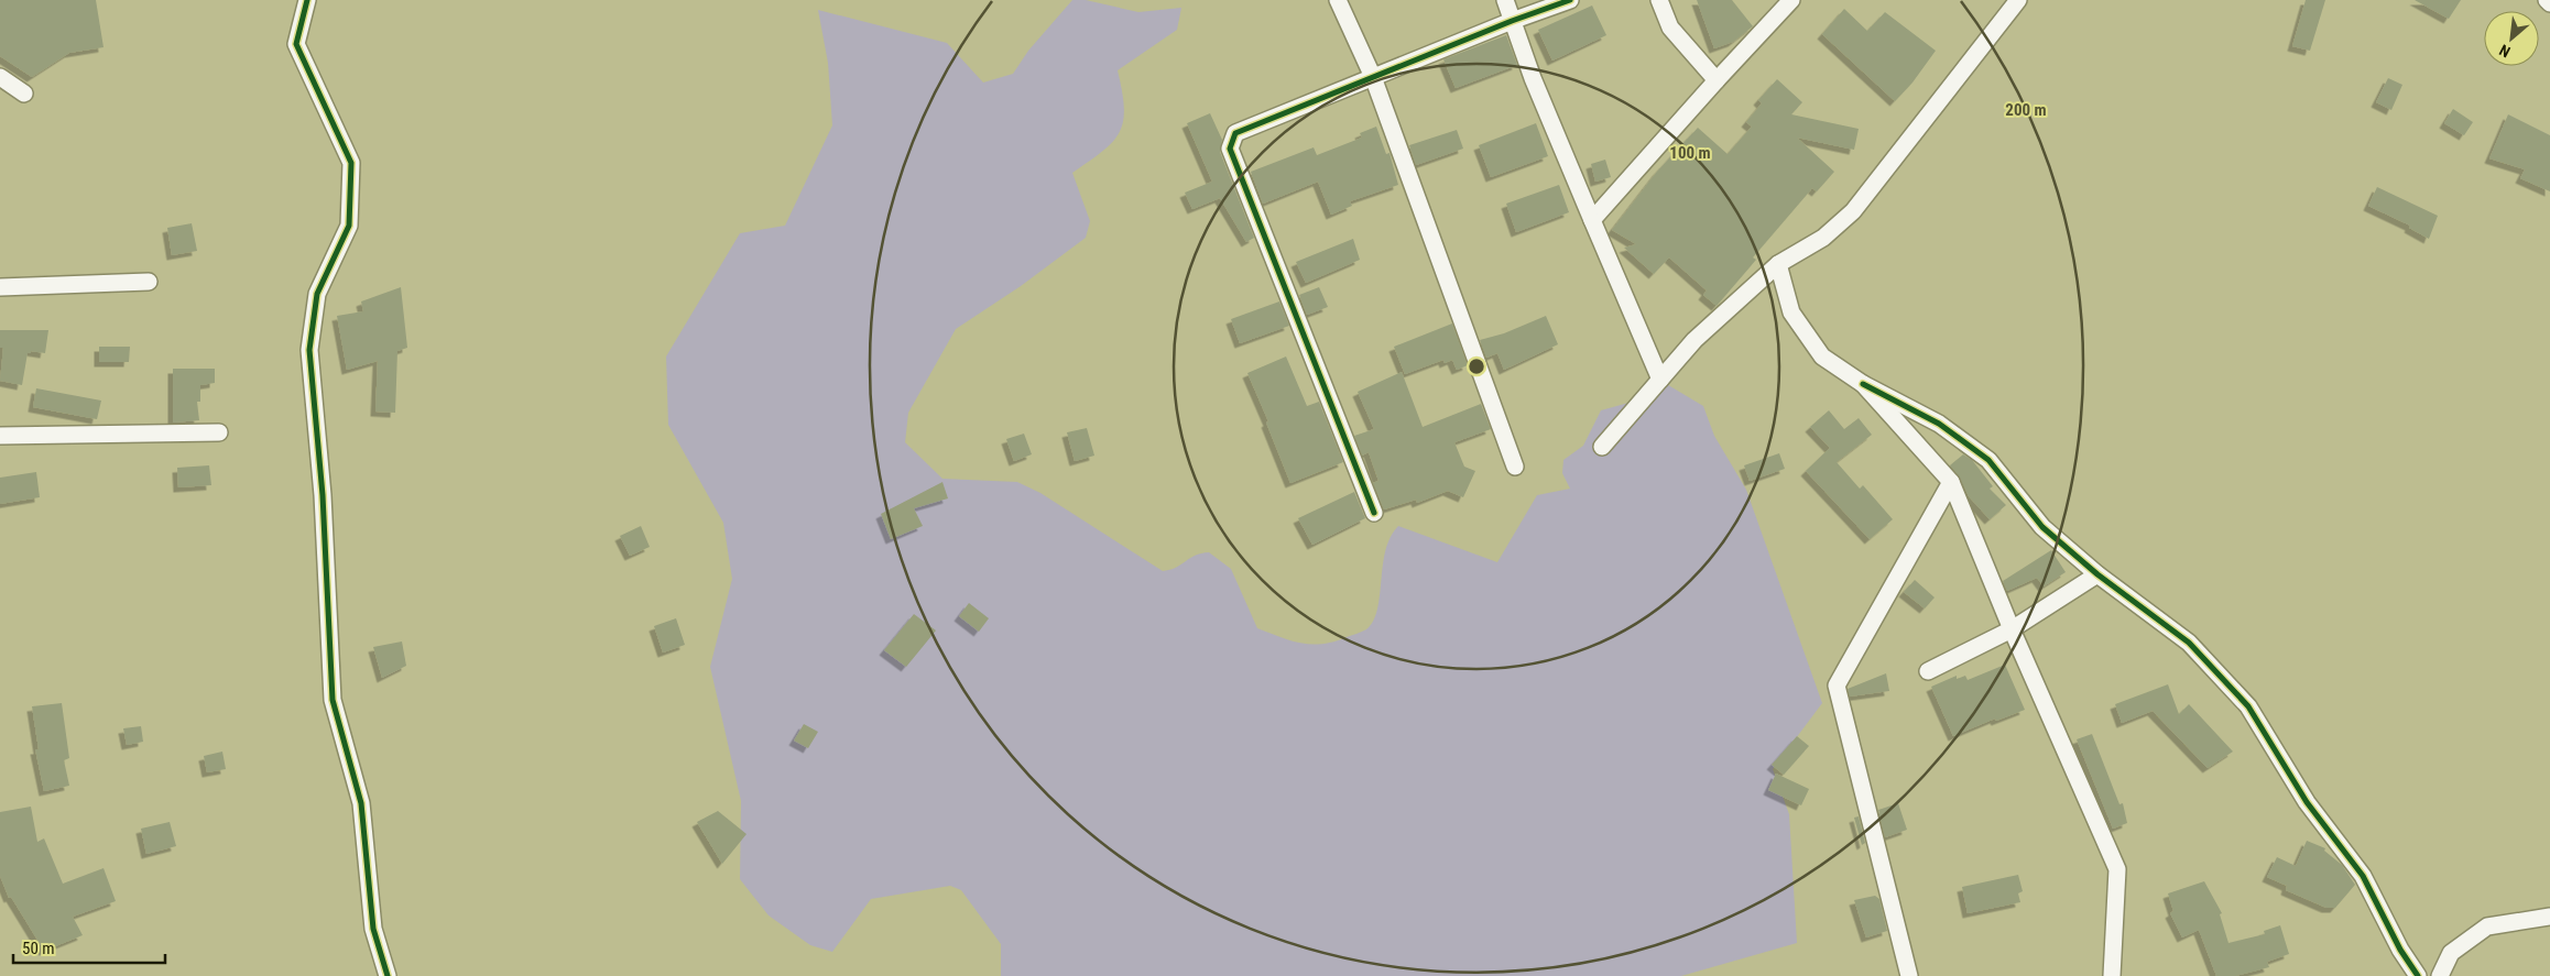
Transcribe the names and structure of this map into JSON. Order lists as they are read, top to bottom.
{
  "scale_bar": "50 m",
  "north": "bottom left",
  "rings": ["200 m", "100 m"]
}
